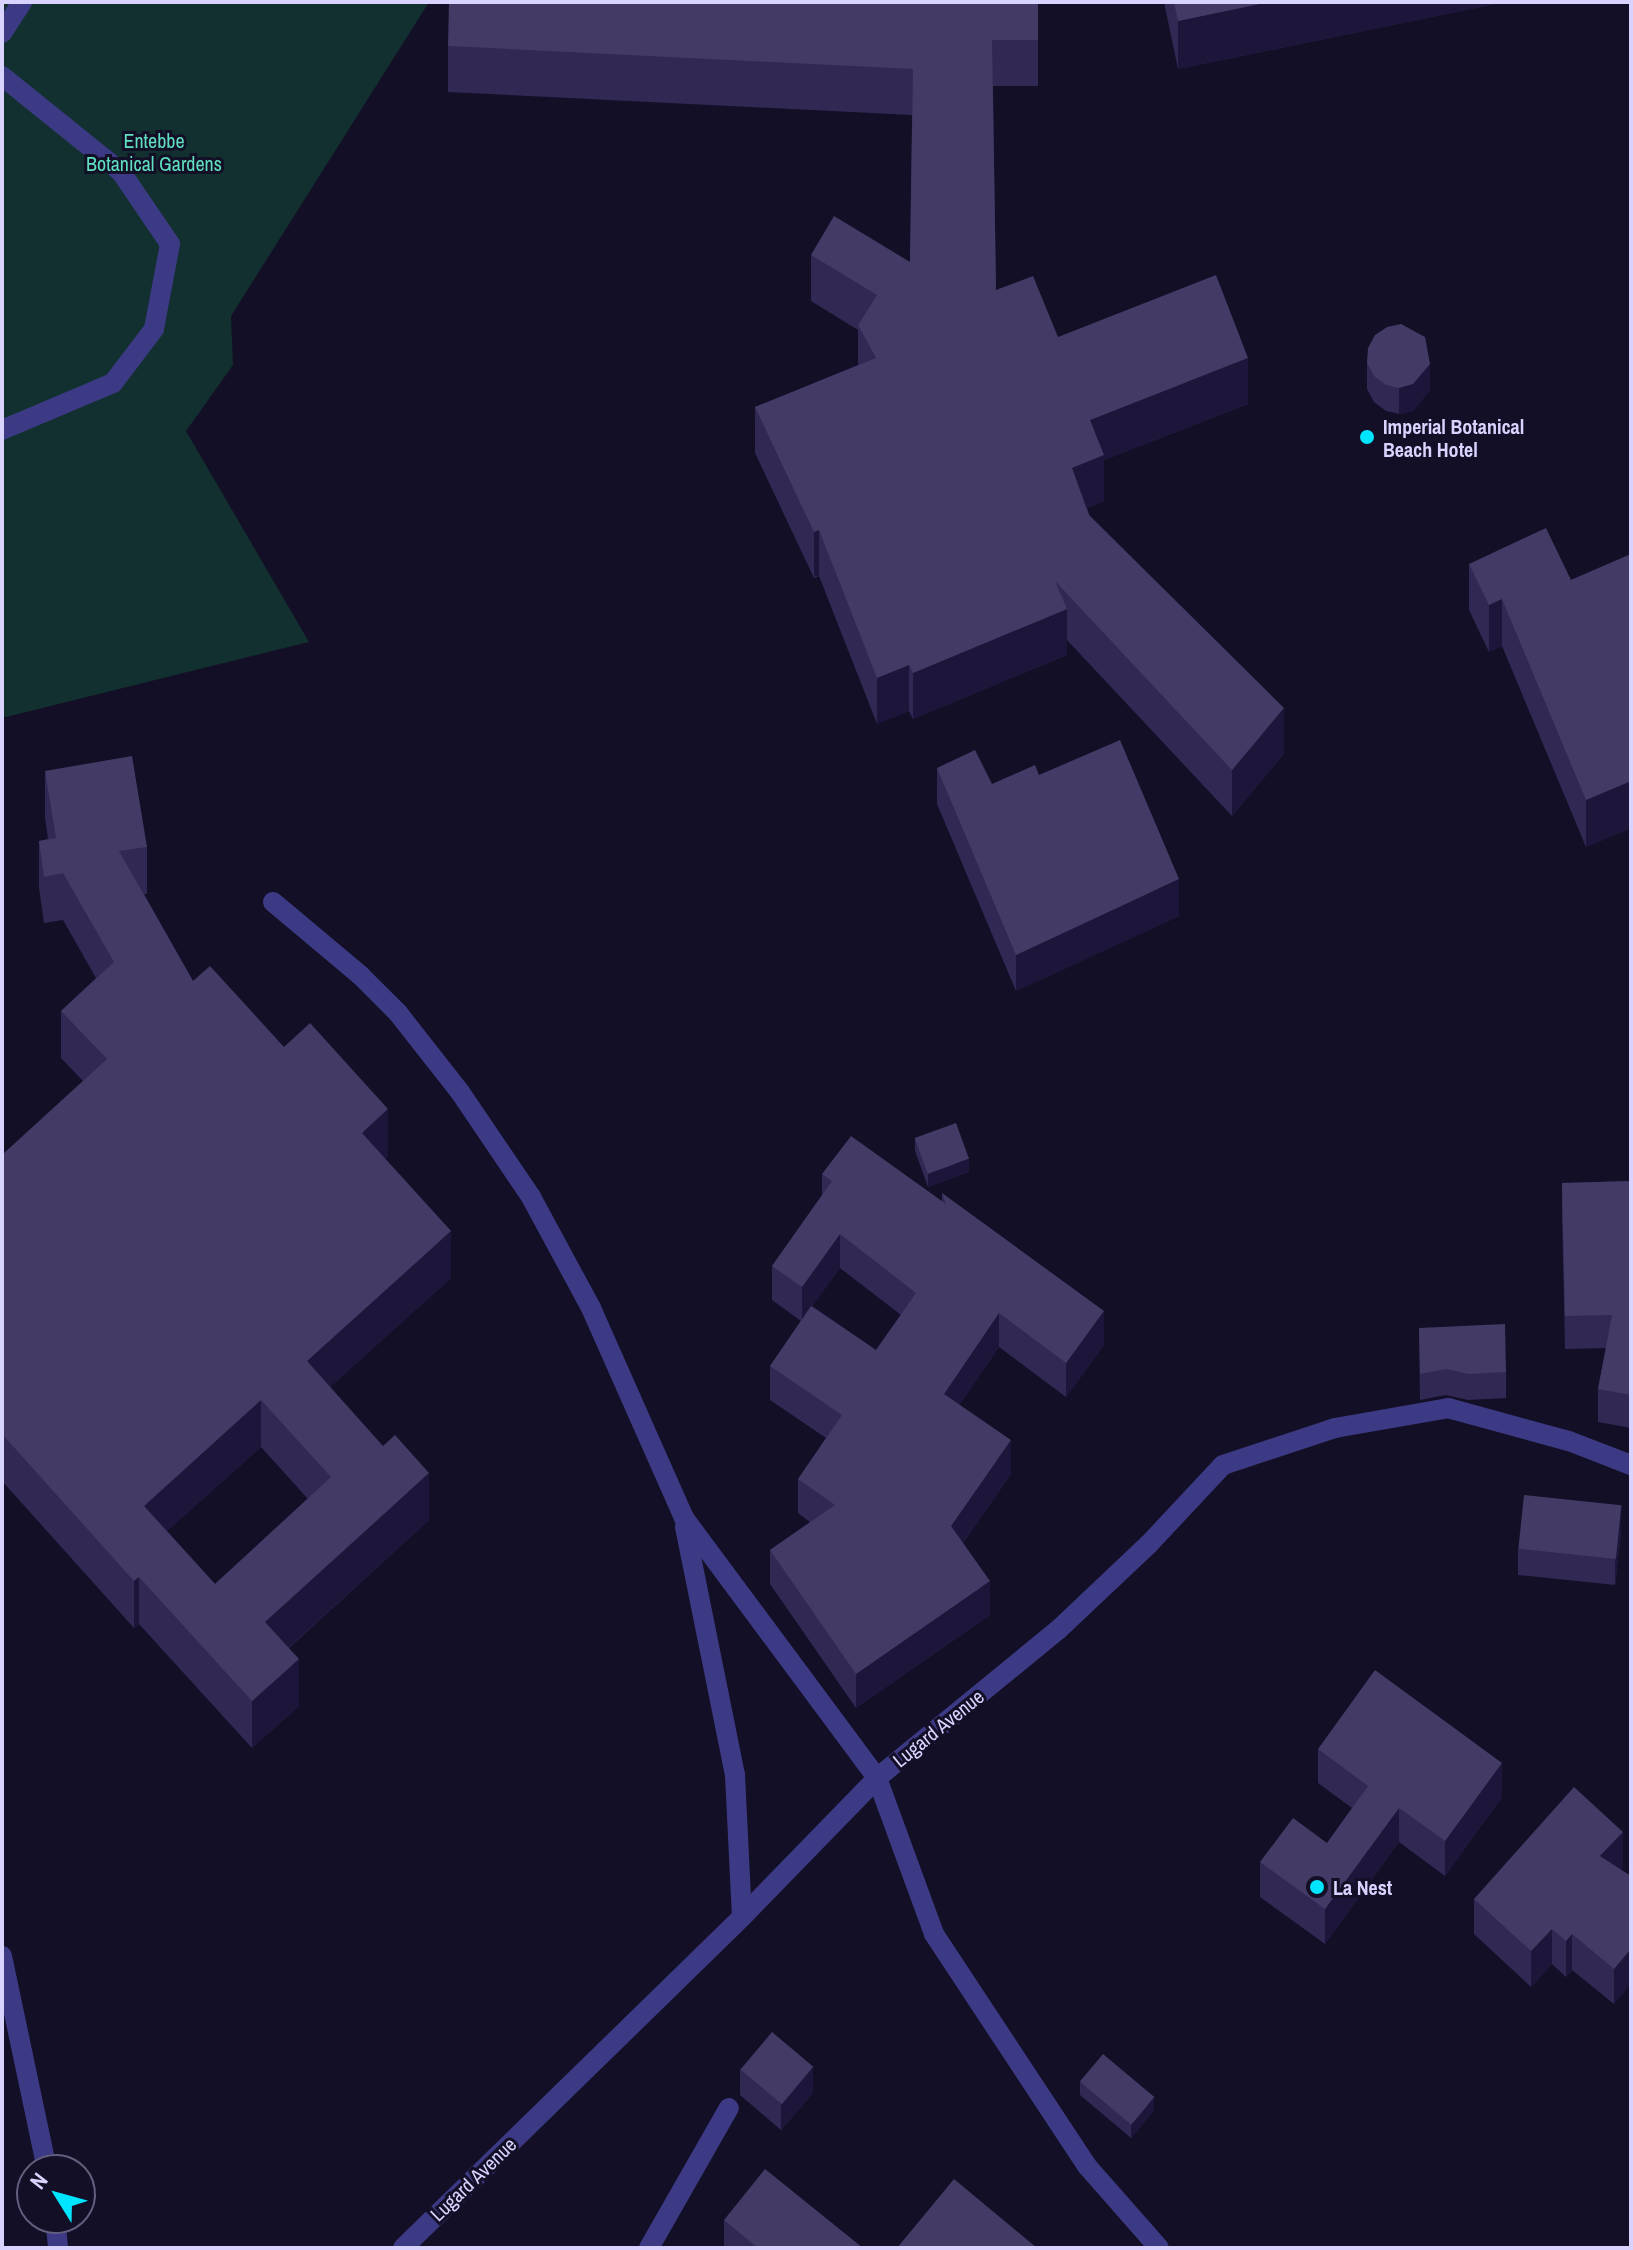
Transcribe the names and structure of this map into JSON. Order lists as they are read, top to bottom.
{
  "streets": {
    "street": ["Lugard Avenue"]
  },
  "parks": ["Entebbe Botanical Gardens"],
  "places": ["Imperial Botanical Beach Hotel", "La Nest"],
  "north": "top left"
}
